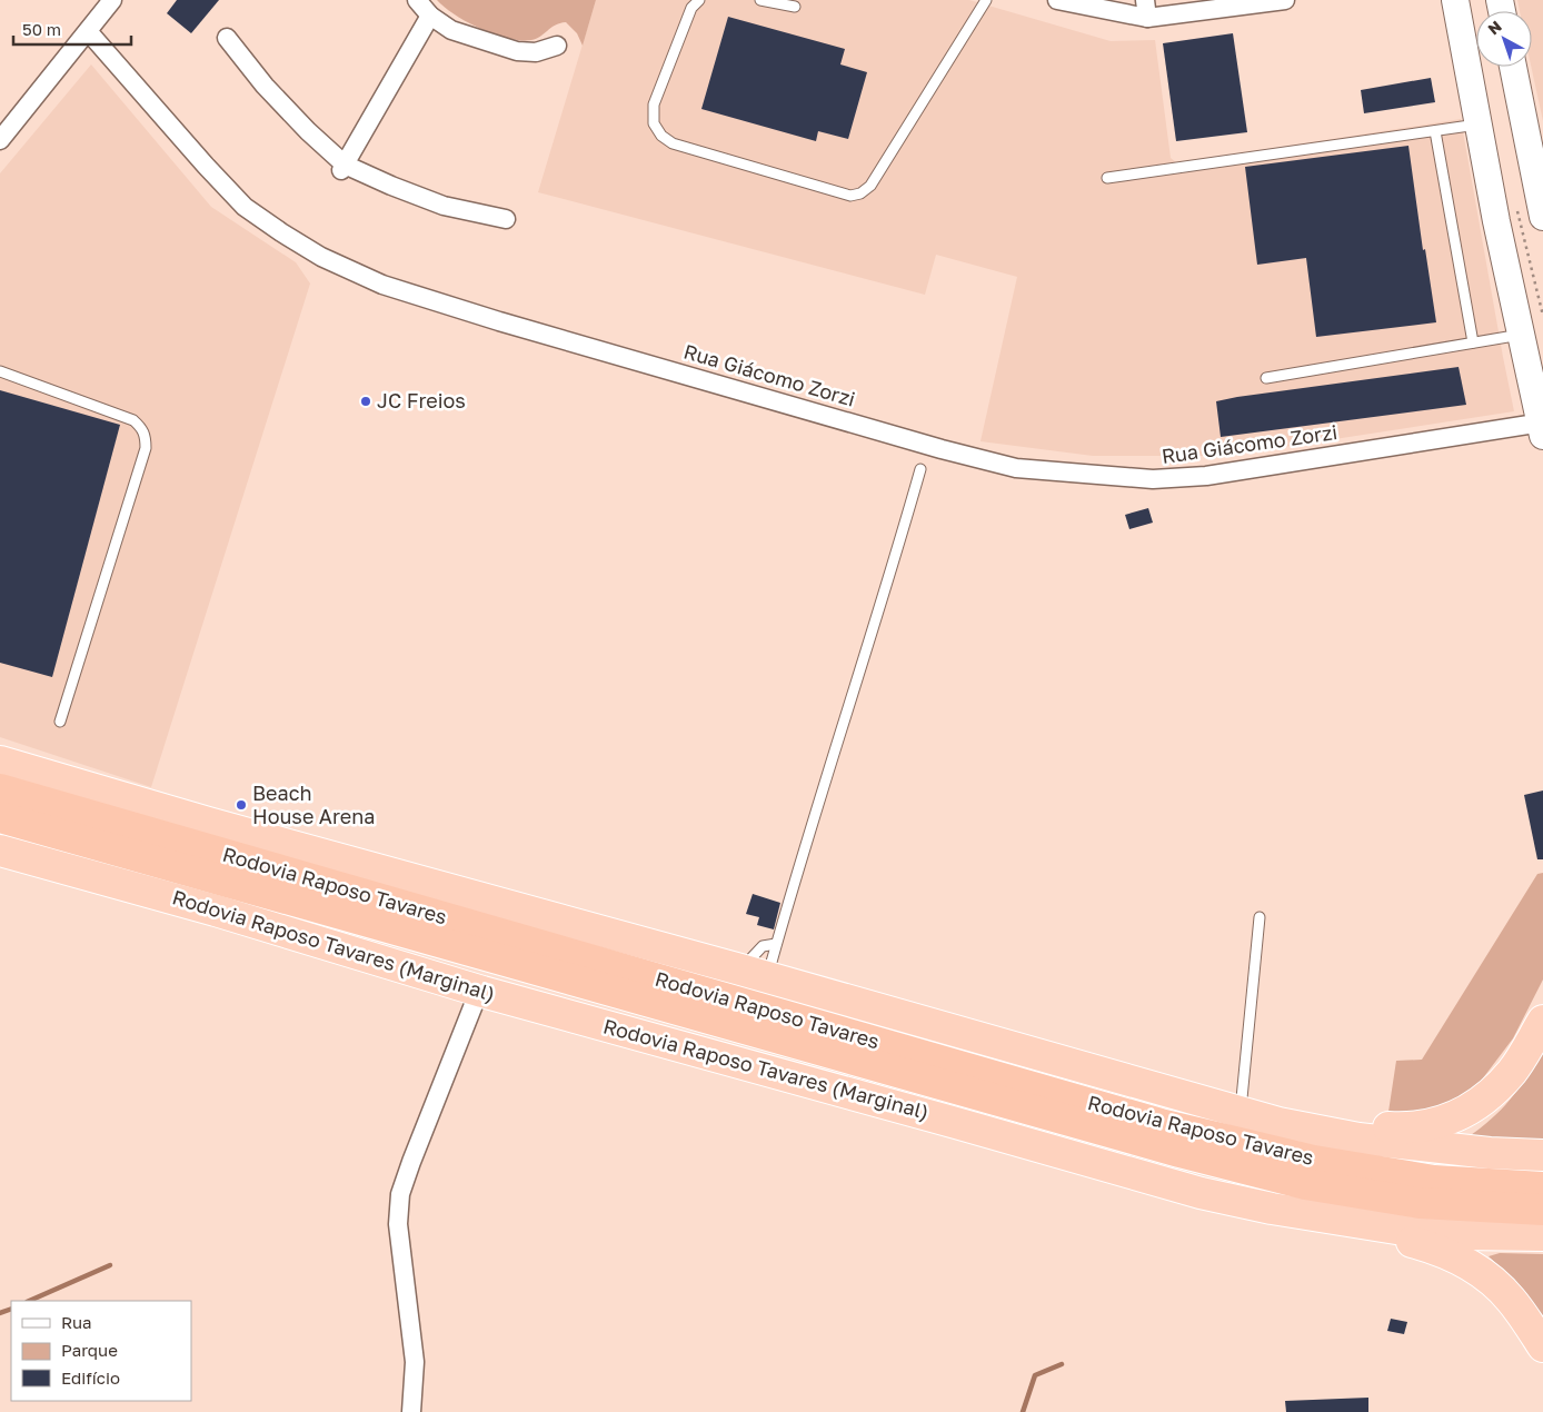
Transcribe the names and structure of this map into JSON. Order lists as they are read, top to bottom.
{
  "streets": {
    "highway": ["Rodovia Raposo Tavares", "Rodovia Raposo Tavares (Marginal)"],
    "street": ["Rua Giácomo Zorzi"]
  },
  "places": ["JC Freios", "Beach House Arena"],
  "legend": ["Rua", "Parque", "Edifício"],
  "scale_bar": "50 m",
  "north": "top left"
}
